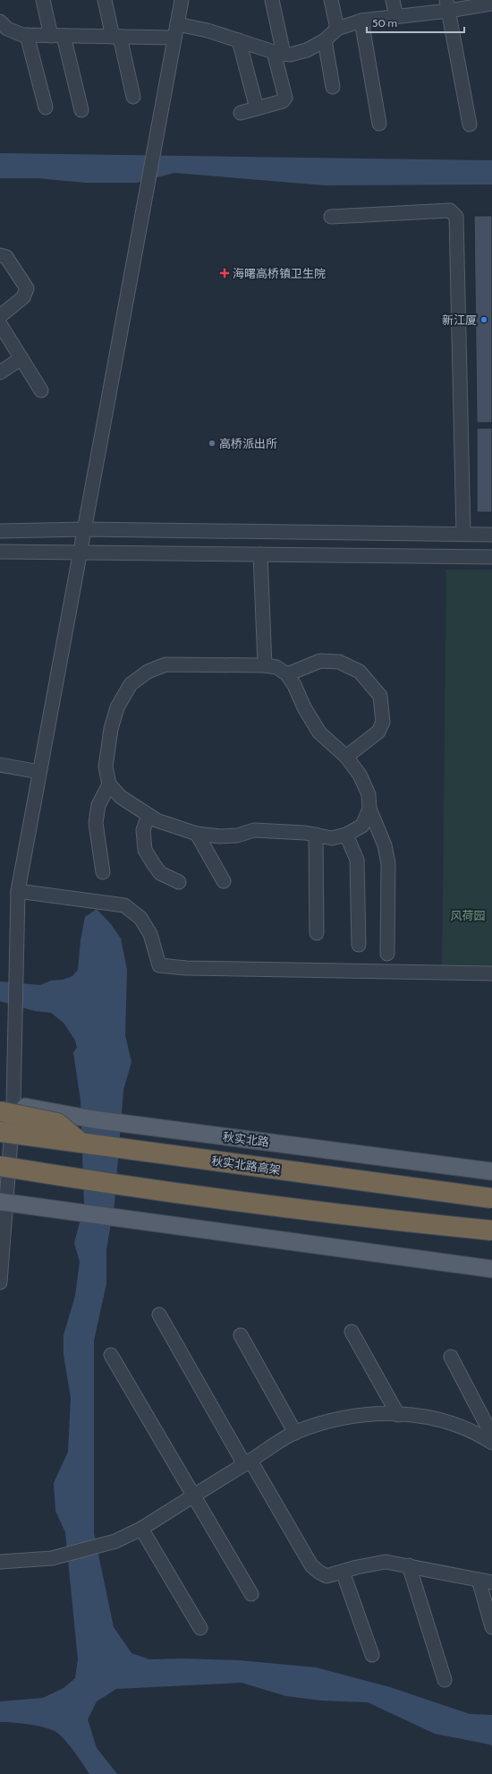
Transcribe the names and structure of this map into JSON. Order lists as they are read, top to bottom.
{
  "streets": {
    "highway": ["秋实北路高架"],
    "main road": ["秋实北路"]
  },
  "parks": ["风荷园"],
  "places": {
    "health": ["海曙高桥镇卫生院"],
    "other": ["新江厦", "高桥派出所"]
  },
  "scale_bar": "50 m"
}
